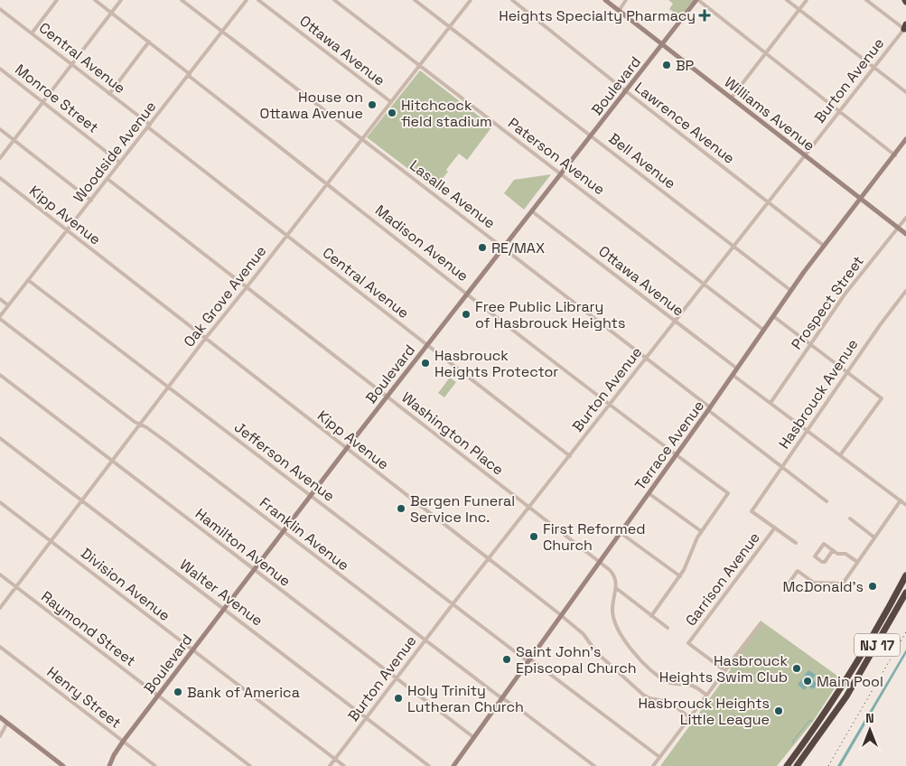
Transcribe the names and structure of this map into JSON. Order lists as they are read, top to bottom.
{
  "streets": {
    "highway": ["NJ 17"],
    "street": [
      "Ottawa Avenue",
      "Central Avenue",
      "Burton Avenue",
      "Boulevard",
      "Monroe Street",
      "Williams Avenue",
      "Lawrence Avenue",
      "Woodside Avenue",
      "Paterson Avenue",
      "Bell Avenue",
      "Lasalle Avenue",
      "Kipp Avenue",
      "Madison Avenue",
      "Oak Grove Avenue",
      "Prospect Street",
      "Hasbrouck Avenue",
      "Washington Place",
      "Terrace Avenue",
      "Jefferson Avenue",
      "Franklin Avenue",
      "Hamilton Avenue",
      "Garrison Avenue",
      "Division Avenue",
      "Walter Avenue",
      "Raymond Street",
      "Henry Street"
    ]
  },
  "crossings": [
    ["Ottawa Avenue", "Burton Avenue"],
    ["Ottawa Avenue", "Boulevard"],
    ["Ottawa Avenue", "Oak Grove Avenue"],
    ["Ottawa Avenue", "Terrace Avenue"],
    ["Central Avenue", "Burton Avenue"],
    ["Central Avenue", "Boulevard"],
    ["Central Avenue", "Woodside Avenue"],
    ["Central Avenue", "Oak Grove Avenue"],
    ["Burton Avenue", "Williams Avenue"],
    ["Burton Avenue", "Lawrence Avenue"],
    ["Burton Avenue", "Paterson Avenue"],
    ["Burton Avenue", "Bell Avenue"],
    ["Burton Avenue", "Lasalle Avenue"],
    ["Burton Avenue", "Kipp Avenue"],
    ["Burton Avenue", "Madison Avenue"],
    ["Burton Avenue", "Washington Place"],
    ["Burton Avenue", "Jefferson Avenue"],
    ["Burton Avenue", "Franklin Avenue"],
    ["Burton Avenue", "Hamilton Avenue"],
    ["Burton Avenue", "Division Avenue"],
    ["Burton Avenue", "Walter Avenue"],
    ["Boulevard", "Williams Avenue"],
    ["Boulevard", "Lawrence Avenue"],
    ["Boulevard", "Paterson Avenue"],
    ["Boulevard", "Bell Avenue"],
    ["Boulevard", "Lasalle Avenue"],
    ["Boulevard", "Kipp Avenue"],
    ["Boulevard", "Madison Avenue"],
    ["Boulevard", "Washington Place"],
    ["Boulevard", "Jefferson Avenue"],
    ["Boulevard", "Franklin Avenue"],
    ["Boulevard", "Hamilton Avenue"],
    ["Boulevard", "Division Avenue"],
    ["Boulevard", "Walter Avenue"],
    ["Boulevard", "Raymond Street"],
    ["Boulevard", "Henry Street"],
    ["Monroe Street", "Woodside Avenue"],
    ["Williams Avenue", "Prospect Street"],
    ["Williams Avenue", "Terrace Avenue"],
    ["Lawrence Avenue", "Terrace Avenue"],
    ["Woodside Avenue", "Lasalle Avenue"],
    ["Woodside Avenue", "Kipp Avenue"],
    ["Woodside Avenue", "Madison Avenue"],
    ["Woodside Avenue", "Washington Place"],
    ["Woodside Avenue", "Jefferson Avenue"],
    ["Woodside Avenue", "Franklin Avenue"],
    ["Paterson Avenue", "Oak Grove Avenue"],
    ["Paterson Avenue", "Terrace Avenue"],
    ["Bell Avenue", "Oak Grove Avenue"],
    ["Bell Avenue", "Terrace Avenue"],
    ["Lasalle Avenue", "Oak Grove Avenue"],
    ["Lasalle Avenue", "Hasbrouck Avenue"],
    ["Lasalle Avenue", "Terrace Avenue"],
    ["Kipp Avenue", "Oak Grove Avenue"],
    ["Kipp Avenue", "Terrace Avenue"],
    ["Madison Avenue", "Oak Grove Avenue"],
    ["Madison Avenue", "Terrace Avenue"],
    ["Oak Grove Avenue", "Washington Place"],
    ["Oak Grove Avenue", "Jefferson Avenue"],
    ["Oak Grove Avenue", "Franklin Avenue"],
    ["Oak Grove Avenue", "Hamilton Avenue"],
    ["Oak Grove Avenue", "Division Avenue"],
    ["Oak Grove Avenue", "Walter Avenue"],
    ["Oak Grove Avenue", "Raymond Street"],
    ["Hasbrouck Avenue", "Garrison Avenue"],
    ["Washington Place", "Terrace Avenue"],
    ["Terrace Avenue", "Jefferson Avenue"],
    ["Terrace Avenue", "Franklin Avenue"],
    ["Terrace Avenue", "Hamilton Avenue"]
  ],
  "places": {
    "health": ["Heights Specialty Pharmacy"],
    "other": [
      "BP",
      "House on Ottawa Avenue",
      "Hitchcock field stadium",
      "RE/MAX",
      "Free Public Library of Hasbrouck Heights",
      "Hasbrouck Heights Protector",
      "Bergen Funeral Service Inc.",
      "First Reformed Church",
      "McDonald's",
      "Saint John's Episcopal Church",
      "Hasbrouck Heights Swim Club",
      "Main Pool",
      "Bank of America",
      "Holy Trinity Lutheran Church",
      "Hasbrouck Heights Little League"
    ]
  },
  "north": "top"
}
